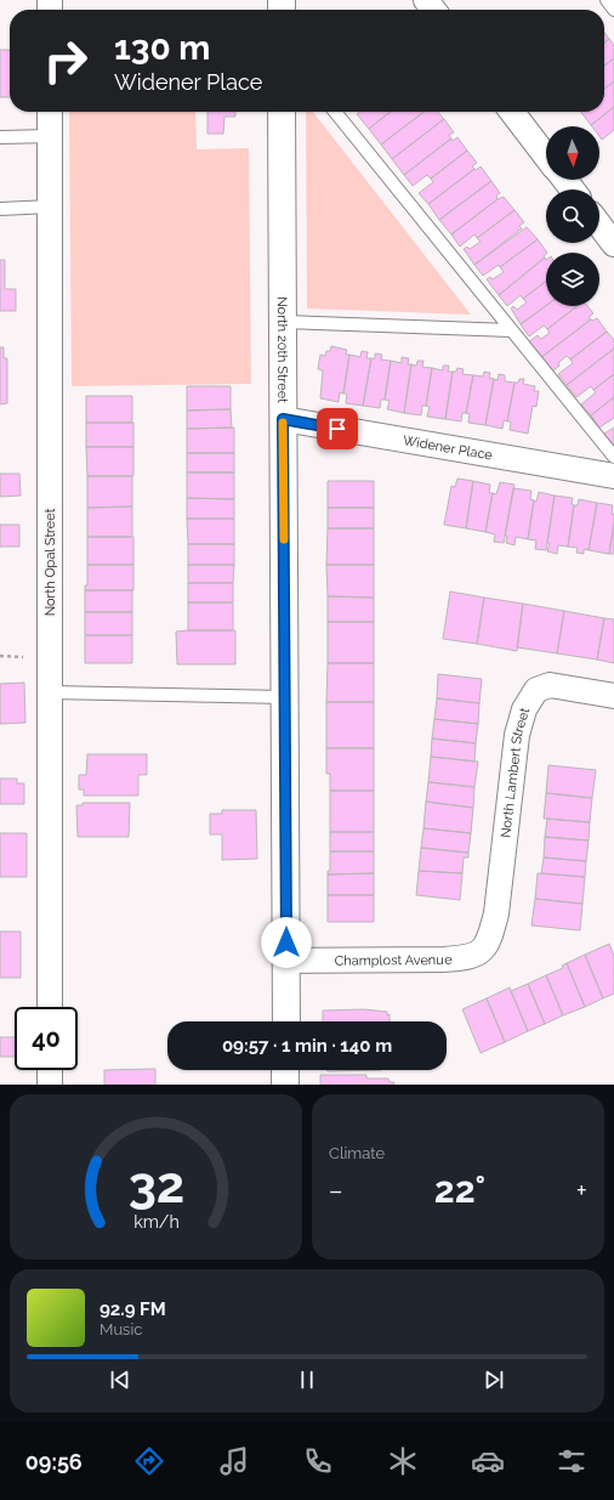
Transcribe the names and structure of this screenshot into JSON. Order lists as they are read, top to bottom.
{
  "streets": {
    "street": [
      "North 20th Street",
      "Widener Place",
      "North Opal Street",
      "North Lambert Street",
      "Champlost Avenue"
    ]
  },
  "crossings": [
    ["North 20th Street", "Widener Place"],
    ["North 20th Street", "Champlost Avenue"],
    ["North Lambert Street", "Champlost Avenue"]
  ],
  "north": "bottom",
  "page": {
    "turn": ["130 m", "Widener Place"],
    "limit": "40",
    "trip": "09:57 · 1 min · 140 m",
    "tile": "Climate",
    "heat": ["−", "22°", "+"],
    "song": ["92.9 FM", "Music"],
    "tabs": "09:56",
    "gauge": ["32", "km/h"]
  }
}
